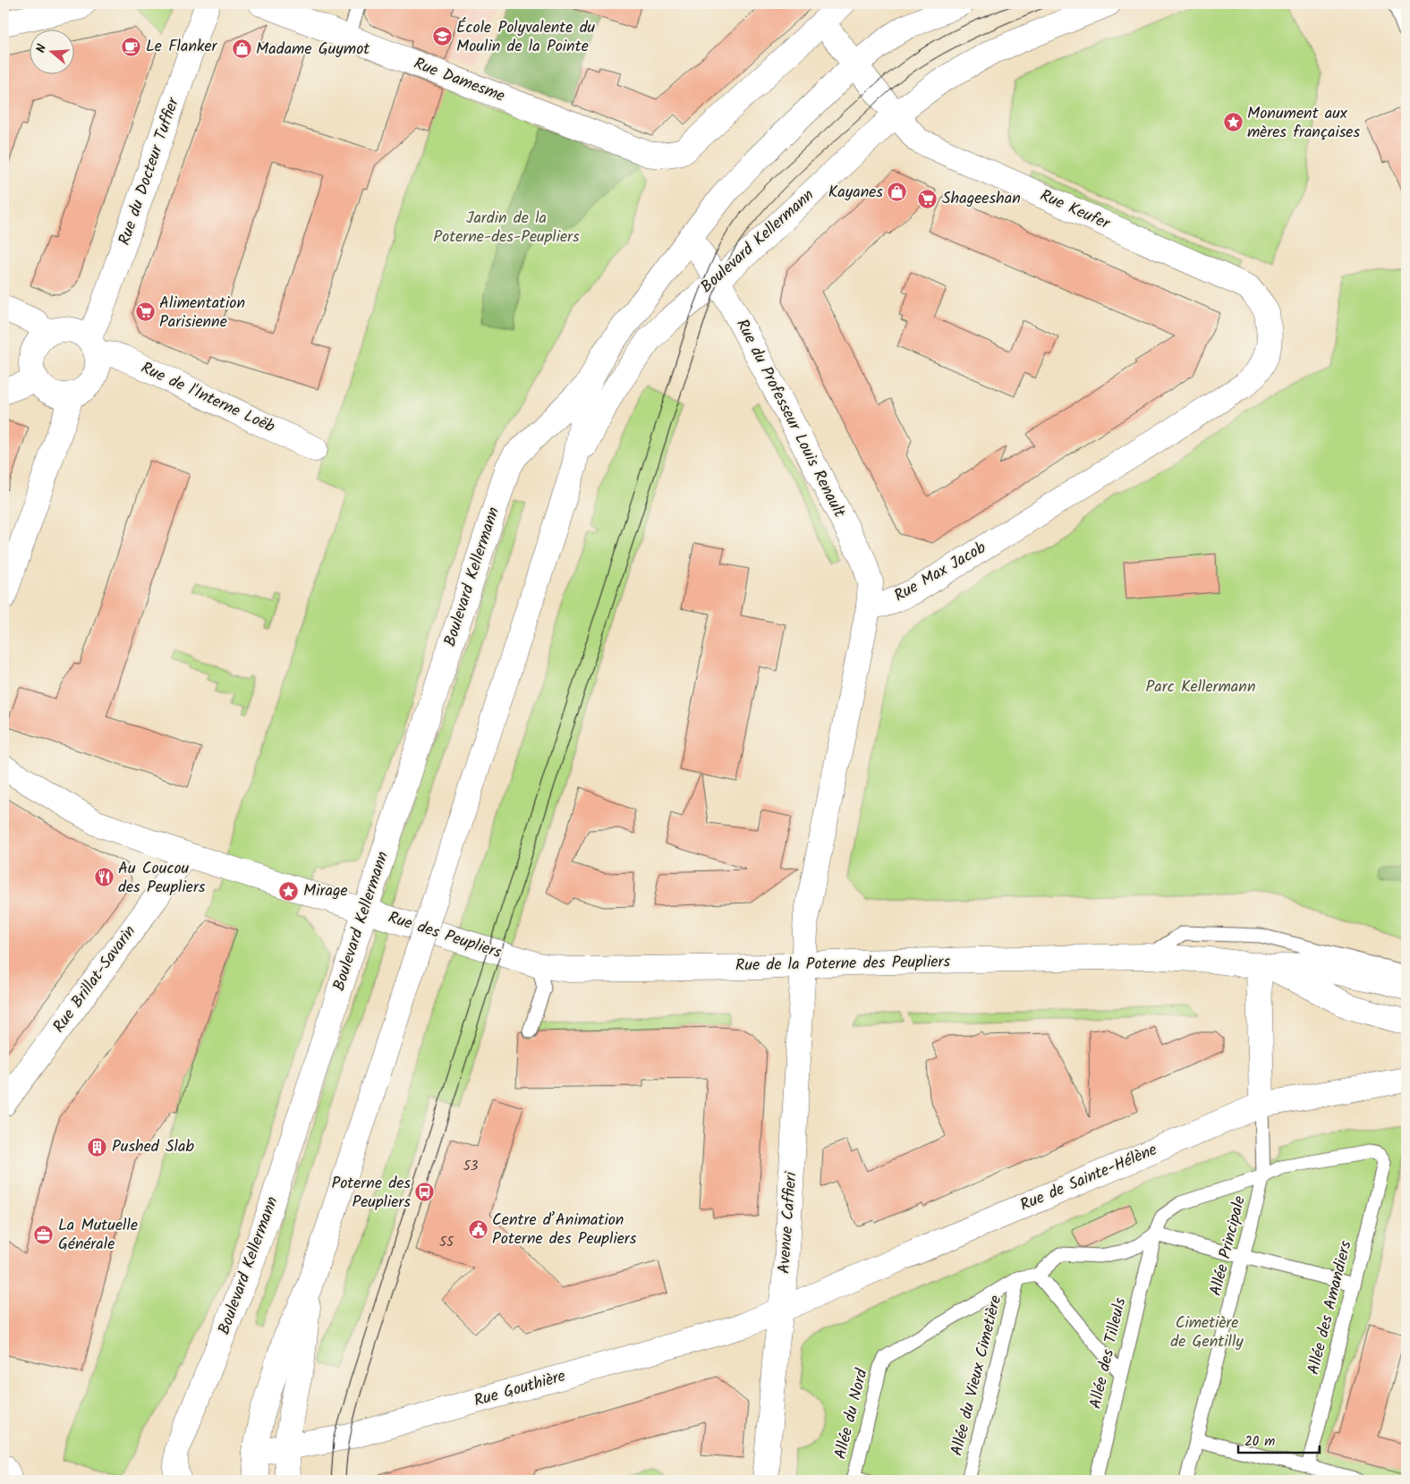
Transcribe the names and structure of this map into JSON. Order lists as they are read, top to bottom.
{
  "streets": {
    "street": [
      "Rue Damesme",
      "Rue du Docteur Tuffier",
      "Rue Keufer",
      "Boulevard Kellermann",
      "Rue de l'Interne Loëb",
      "Rue du Professeur Louis Renault",
      "Rue Max Jacob",
      "Rue des Peupliers",
      "Rue de la Poterne des Peupliers",
      "Rue Brillat-Savarin",
      "Rue de Sainte-Hélène",
      "Avenue Caffieri",
      "Rue Gouthière"
    ],
    "lane": [
      "Allée Principale",
      "Allée des Amandiers",
      "Allée des Tilleuls",
      "Allée du Vieux Cimetière",
      "Allée du Nord"
    ]
  },
  "crossings": [
    ["Rue Damesme", "Rue Keufer"],
    ["Rue du Docteur Tuffier", "Rue de l'Interne Loëb"],
    ["Rue Keufer", "Boulevard Kellermann"],
    ["Rue Keufer", "Rue Max Jacob"],
    ["Boulevard Kellermann", "Rue du Professeur Louis Renault"],
    ["Boulevard Kellermann", "Rue des Peupliers"],
    ["Boulevard Kellermann", "Rue Gouthière"],
    ["Rue du Professeur Louis Renault", "Rue Max Jacob"],
    ["Rue des Peupliers", "Rue de la Poterne des Peupliers"],
    ["Rue des Peupliers", "Rue Brillat-Savarin"],
    ["Rue de la Poterne des Peupliers", "Avenue Caffieri"],
    ["Rue de Sainte-Hélène", "Avenue Caffieri"],
    ["Rue de Sainte-Hélène", "Allée Principale"],
    ["Rue de Sainte-Hélène", "Rue Gouthière"],
    ["Avenue Caffieri", "Rue Gouthière"],
    ["Allée Principale", "Allée des Tilleuls"],
    ["Allée des Amandiers", "Allée des Tilleuls"],
    ["Allée du Vieux Cimetière", "Allée du Nord"]
  ],
  "parks": ["Jardin de la Poterne-des-Peupliers", "Parc Kellermann", "Cimetière de Gentilly"],
  "places": {
    "school or university": ["École Polyvalente du Moulin de la Pointe"],
    "cafe": ["Le Flanker"],
    "shop": ["Madame Guymot", "Kayanes"],
    "place": ["Monument aux mères françaises", "Mirage"],
    "supermarket": ["Shageeshan", "Alimentation Parisienne"],
    "restaurant": ["Au Coucou des Peupliers"],
    "building": ["Pushed Slab"],
    "bus stop": ["Poterne des Peupliers"],
    "public building": ["Centre d’Animation Poterne des Peupliers"],
    "office": ["La Mutuelle Générale"]
  },
  "house_numbers": ["53", "55"],
  "scale_bar": "20 m",
  "north": "left"
}
